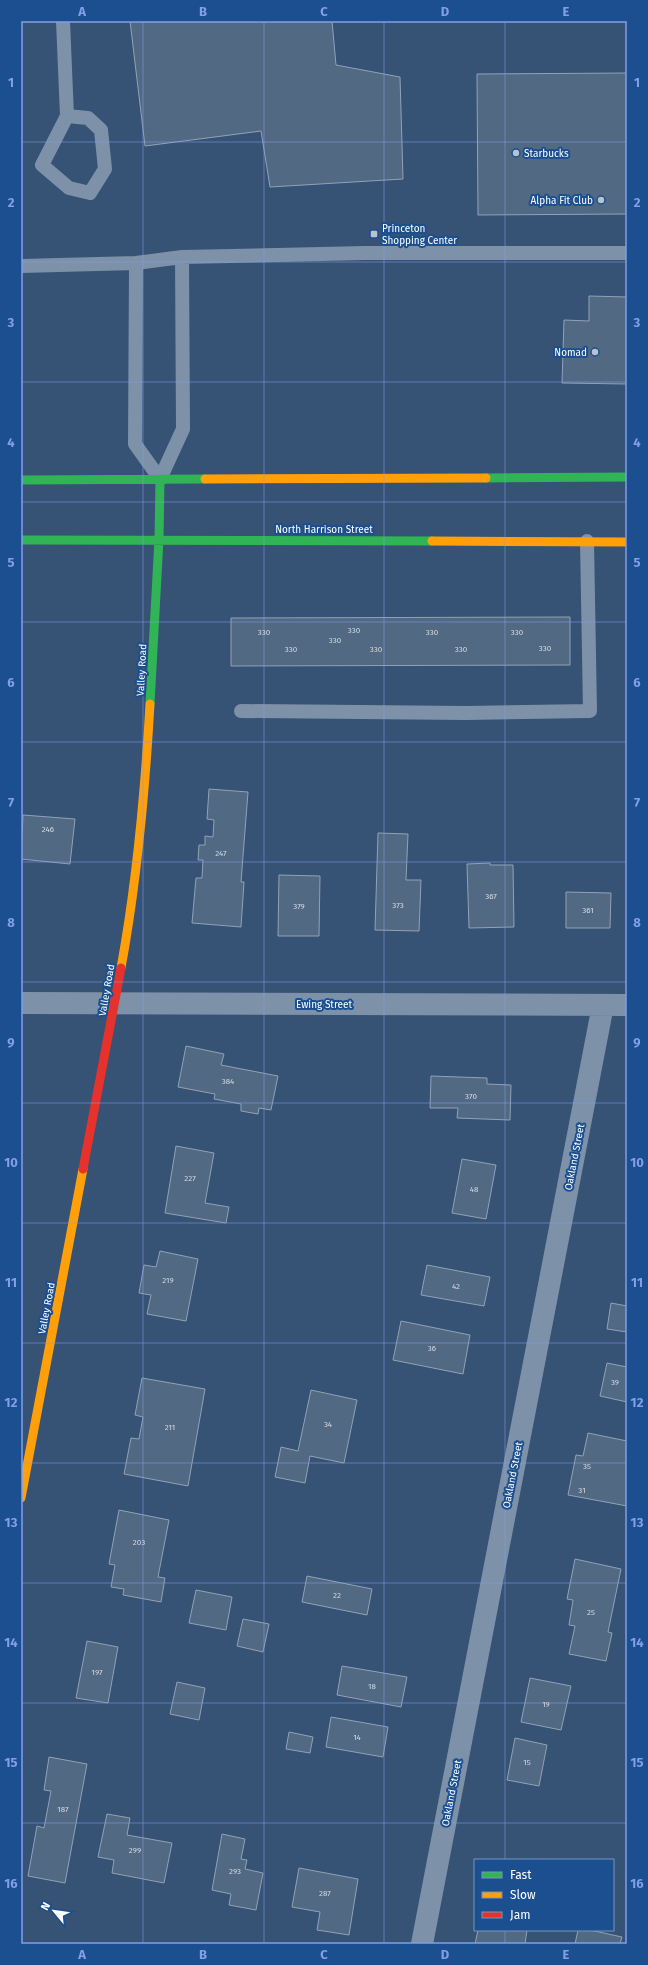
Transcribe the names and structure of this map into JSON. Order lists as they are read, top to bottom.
{
  "streets": {
    "street": [
      "North Harrison Street",
      "Valley Road",
      "Ewing Street",
      "Oakland Street"
    ]
  },
  "crossings": [
    ["North Harrison Street", "Valley Road"],
    ["Valley Road", "Ewing Street"],
    ["Ewing Street", "Oakland Street"]
  ],
  "places": {
    "other": ["Starbucks", "Alpha Fit Club", "Nomad"],
    "transit": ["Princeton Shopping Center"]
  },
  "house_numbers": [
    "330",
    "330",
    "330",
    "330",
    "330",
    "330",
    "330",
    "330",
    "330",
    "246",
    "247",
    "367",
    "373",
    "379",
    "361",
    "384",
    "370",
    "227",
    "48",
    "219",
    "42",
    "36",
    "39",
    "34",
    "211",
    "35",
    "31",
    "203",
    "22",
    "25",
    "197",
    "18",
    "19",
    "14",
    "15",
    "187",
    "299",
    "293",
    "287"
  ],
  "legend": ["Fast", "Slow", "Jam"],
  "north": "top left",
  "grid": {
    "columns": [
      "A",
      "B",
      "C",
      "D",
      "E"
    ],
    "rows": [
      "1",
      "2",
      "3",
      "4",
      "5",
      "6",
      "7",
      "8",
      "9",
      "10",
      "11",
      "12",
      "13",
      "14",
      "15",
      "16"
    ]
  }
}
